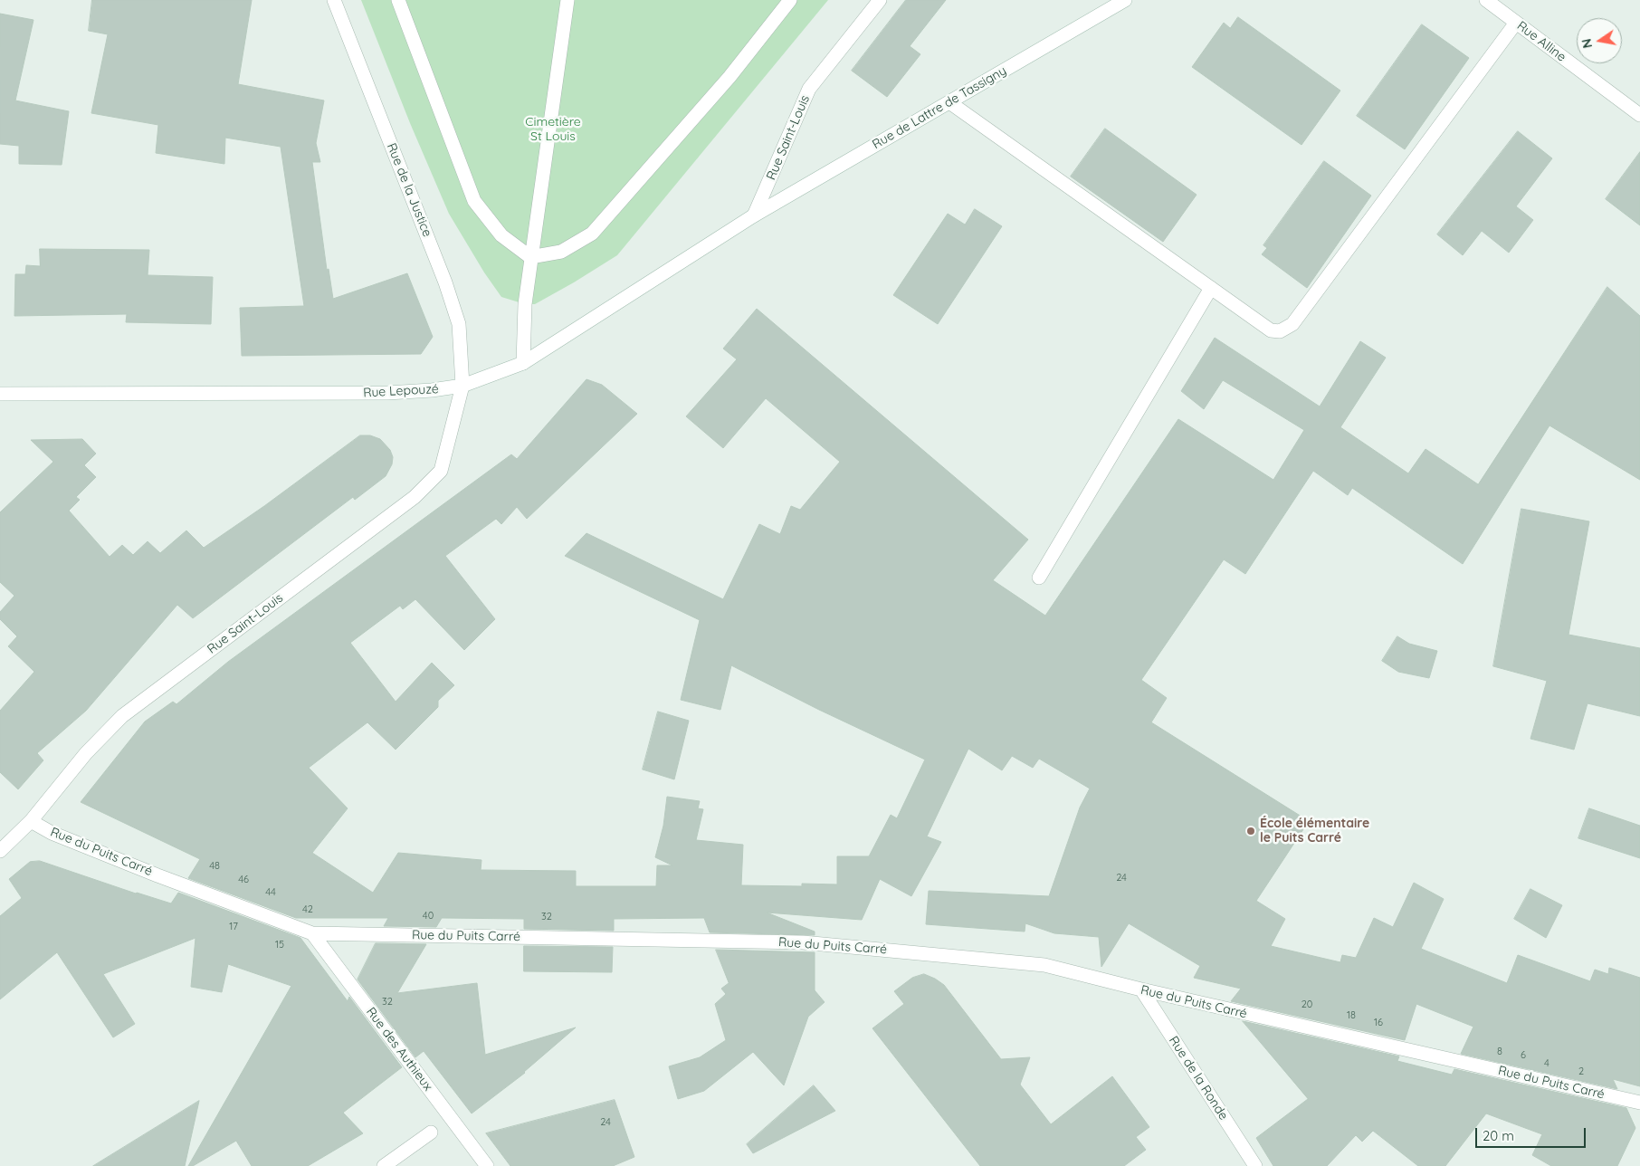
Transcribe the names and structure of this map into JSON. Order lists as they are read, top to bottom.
{
  "streets": {
    "street": [
      "Rue Alline",
      "Rue de Lattre de Tassigny",
      "Rue Saint-Louis",
      "Rue de la Justice",
      "Rue Lepouzé",
      "Rue du Puits Carré",
      "Rue des Authieux",
      "Rue de la Ronde"
    ]
  },
  "crossings": [
    ["Rue de Lattre de Tassigny", "Rue Saint-Louis"],
    ["Rue de Lattre de Tassigny", "Rue Lepouzé"],
    ["Rue Saint-Louis", "Rue de la Justice"],
    ["Rue Saint-Louis", "Rue Lepouzé"],
    ["Rue Saint-Louis", "Rue du Puits Carré"],
    ["Rue de la Justice", "Rue Lepouzé"],
    ["Rue du Puits Carré", "Rue des Authieux"],
    ["Rue du Puits Carré", "Rue de la Ronde"]
  ],
  "parks": ["Cimetière St Louis"],
  "places": ["École élémentaire le Puits Carré"],
  "house_numbers": [
    "48",
    "24",
    "46",
    "44",
    "42",
    "40",
    "32",
    "17",
    "15",
    "32",
    "20",
    "18",
    "16",
    "8",
    "6",
    "4",
    "2",
    "24"
  ],
  "scale_bar": "20 m",
  "north": "left"
}
